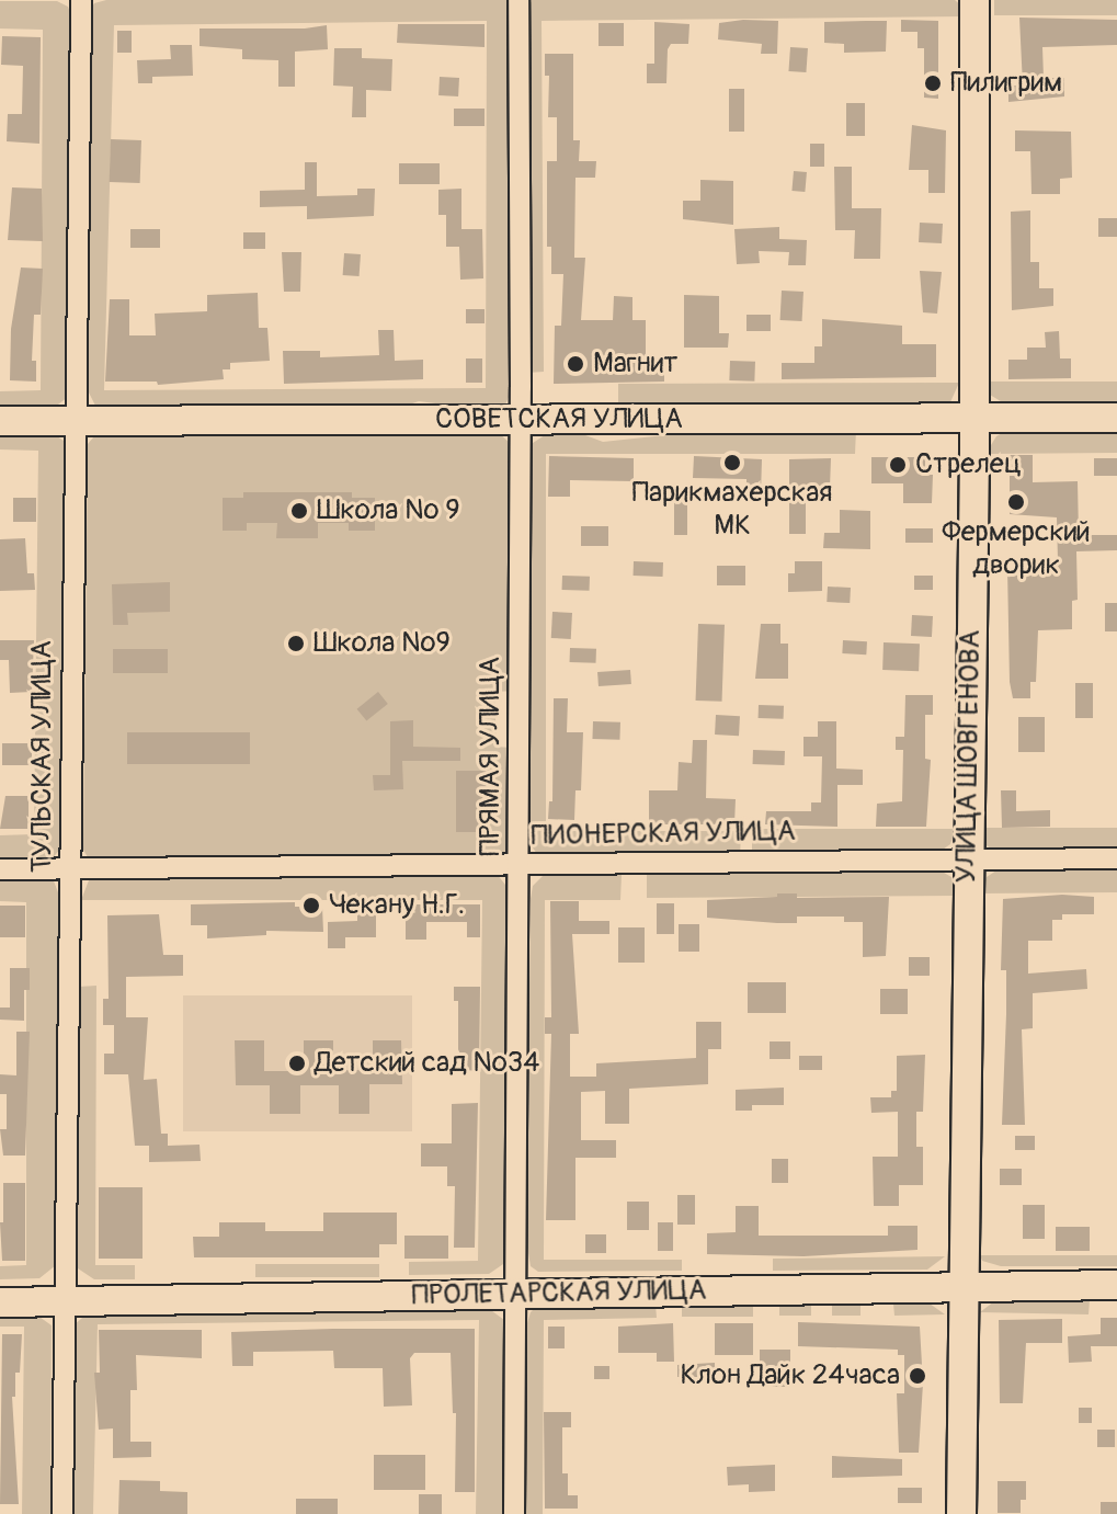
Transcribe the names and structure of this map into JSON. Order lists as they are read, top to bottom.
{
  "streets": {
    "street": [
      "СОВЕТСКАЯ УЛИЦА",
      "ТУЛЬСКАЯ УЛИЦА",
      "ПРЯМАЯ УЛИЦА",
      "УЛИЦА ШОВГЕНОВА",
      "ПИОНЕРСКАЯ УЛИЦА",
      "ПРОЛЕТАРСКАЯ УЛИЦА"
    ]
  },
  "crossings": [
    ["СОВЕТСКАЯ УЛИЦА", "ТУЛЬСКАЯ УЛИЦА"],
    ["СОВЕТСКАЯ УЛИЦА", "ПРЯМАЯ УЛИЦА"],
    ["СОВЕТСКАЯ УЛИЦА", "УЛИЦА ШОВГЕНОВА"],
    ["ТУЛЬСКАЯ УЛИЦА", "ПИОНЕРСКАЯ УЛИЦА"],
    ["ТУЛЬСКАЯ УЛИЦА", "ПРОЛЕТАРСКАЯ УЛИЦА"],
    ["ПРЯМАЯ УЛИЦА", "ПИОНЕРСКАЯ УЛИЦА"],
    ["ПРЯМАЯ УЛИЦА", "ПРОЛЕТАРСКАЯ УЛИЦА"],
    ["УЛИЦА ШОВГЕНОВА", "ПИОНЕРСКАЯ УЛИЦА"],
    ["УЛИЦА ШОВГЕНОВА", "ПРОЛЕТАРСКАЯ УЛИЦА"]
  ],
  "places": [
    "Пилигрим",
    "Магнит",
    "Парикмахерская МК",
    "Стрелец",
    "Фермерский дворик",
    "Школа № 9",
    "Школа №9",
    "Чекану Н.Г.",
    "Детский сад №34",
    "Клон Дайк 24часа"
  ]
}
